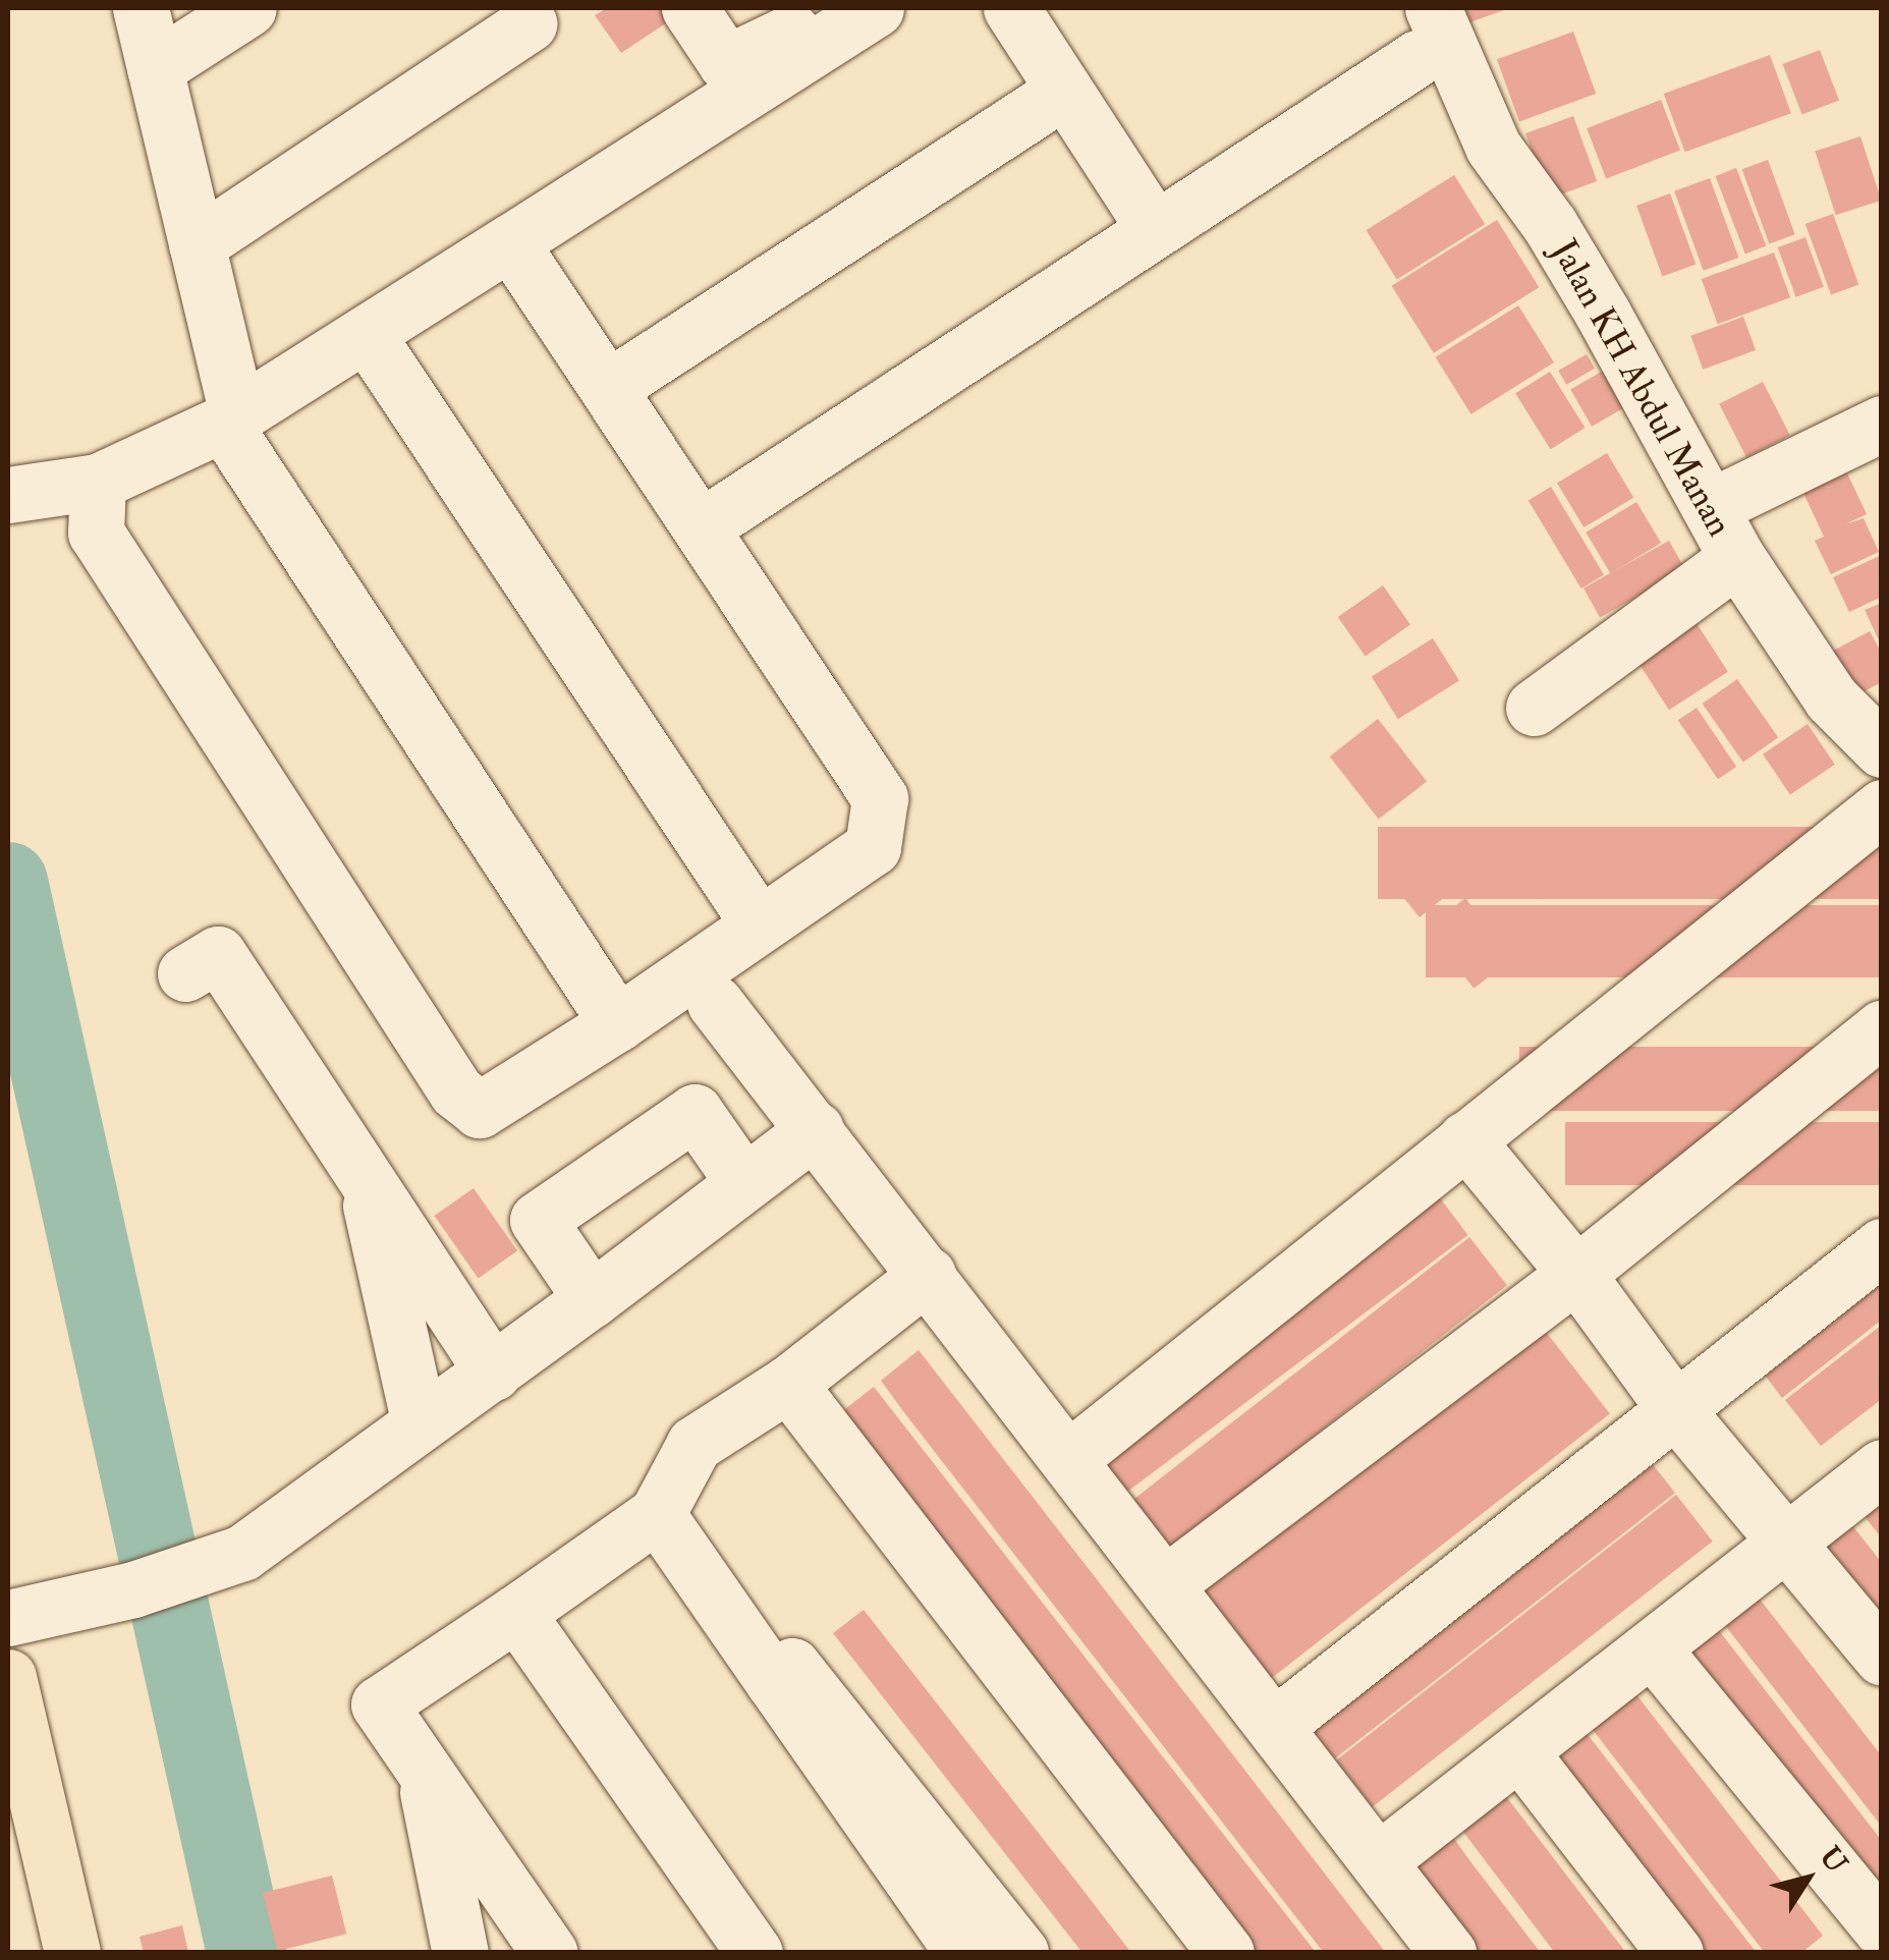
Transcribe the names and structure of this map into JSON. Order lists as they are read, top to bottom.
{
  "streets": {
    "street": ["Jalan KH Abdul Manan"]
  },
  "north": "top right"
}
